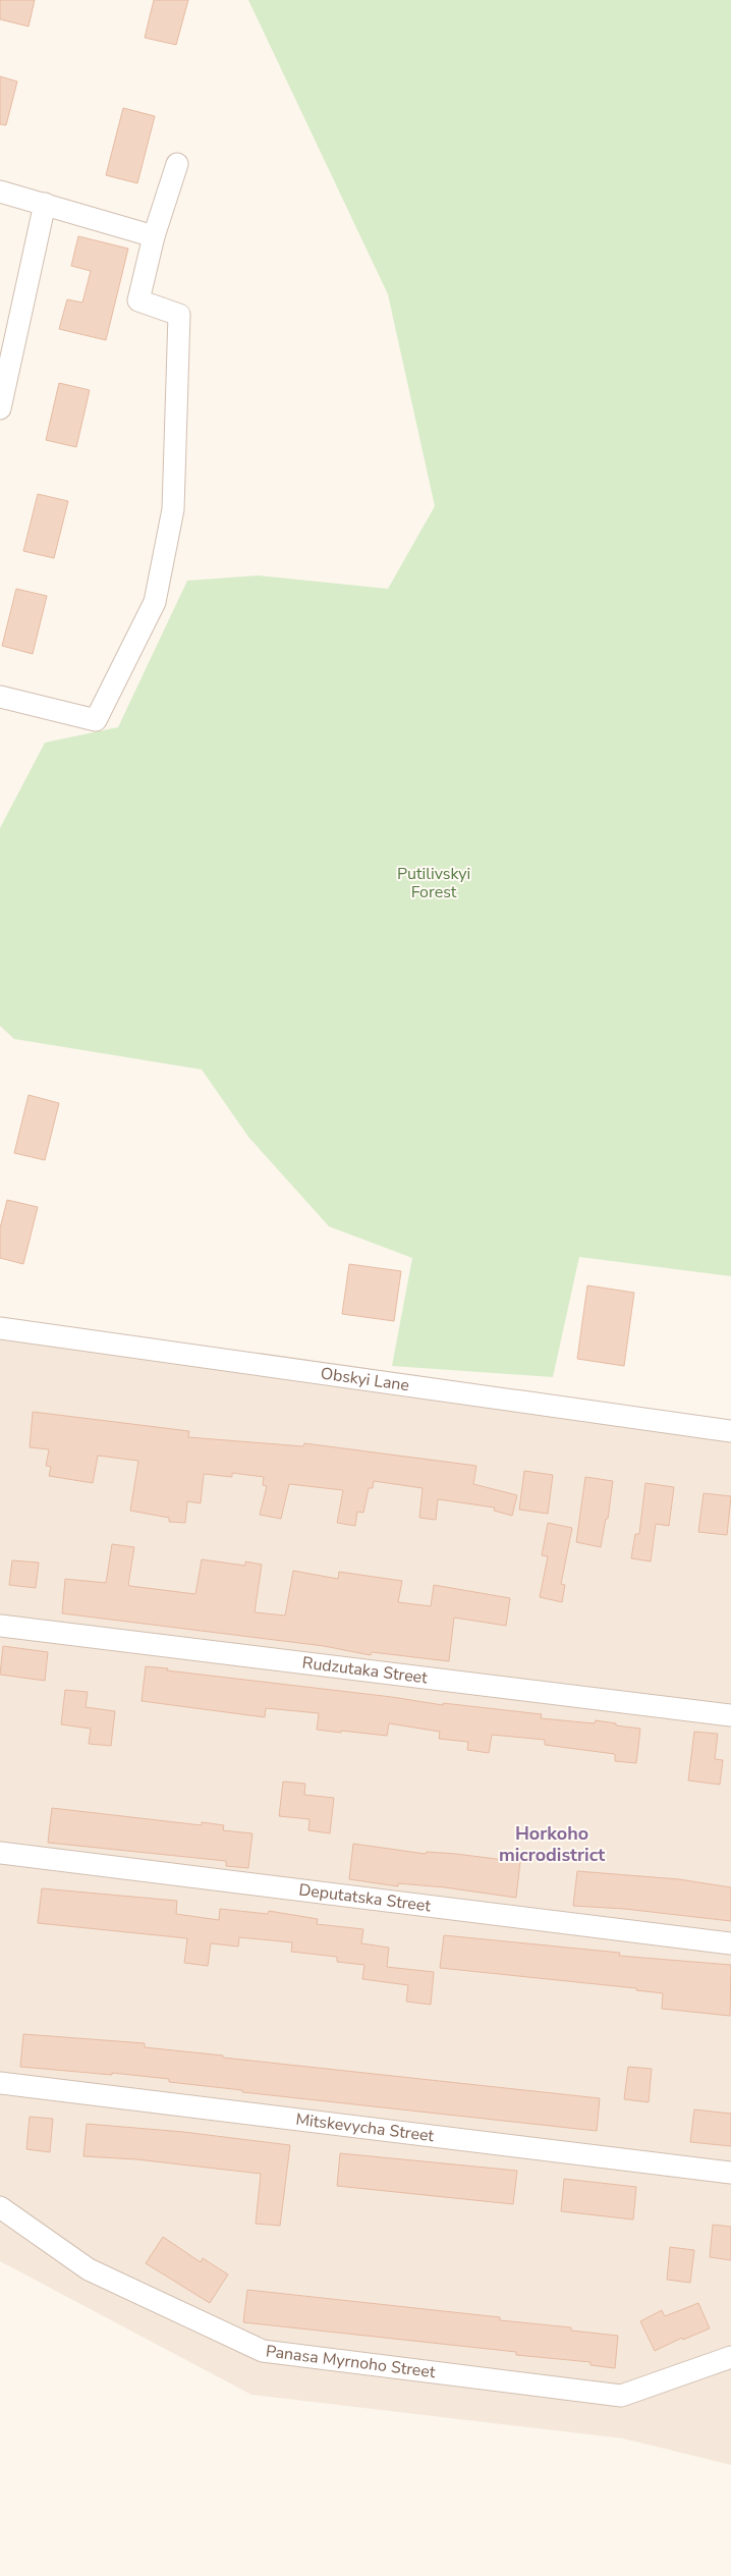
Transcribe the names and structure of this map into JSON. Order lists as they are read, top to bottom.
{
  "streets": {
    "street": [
      "Obskyi Lane",
      "Rudzutaka Street",
      "Deputatska Street",
      "Mitskevycha Street",
      "Panasa Myrnoho Street"
    ]
  },
  "districts": ["Horkoho microdistrict"],
  "parks": ["Putilivskyi Forest"]
}
